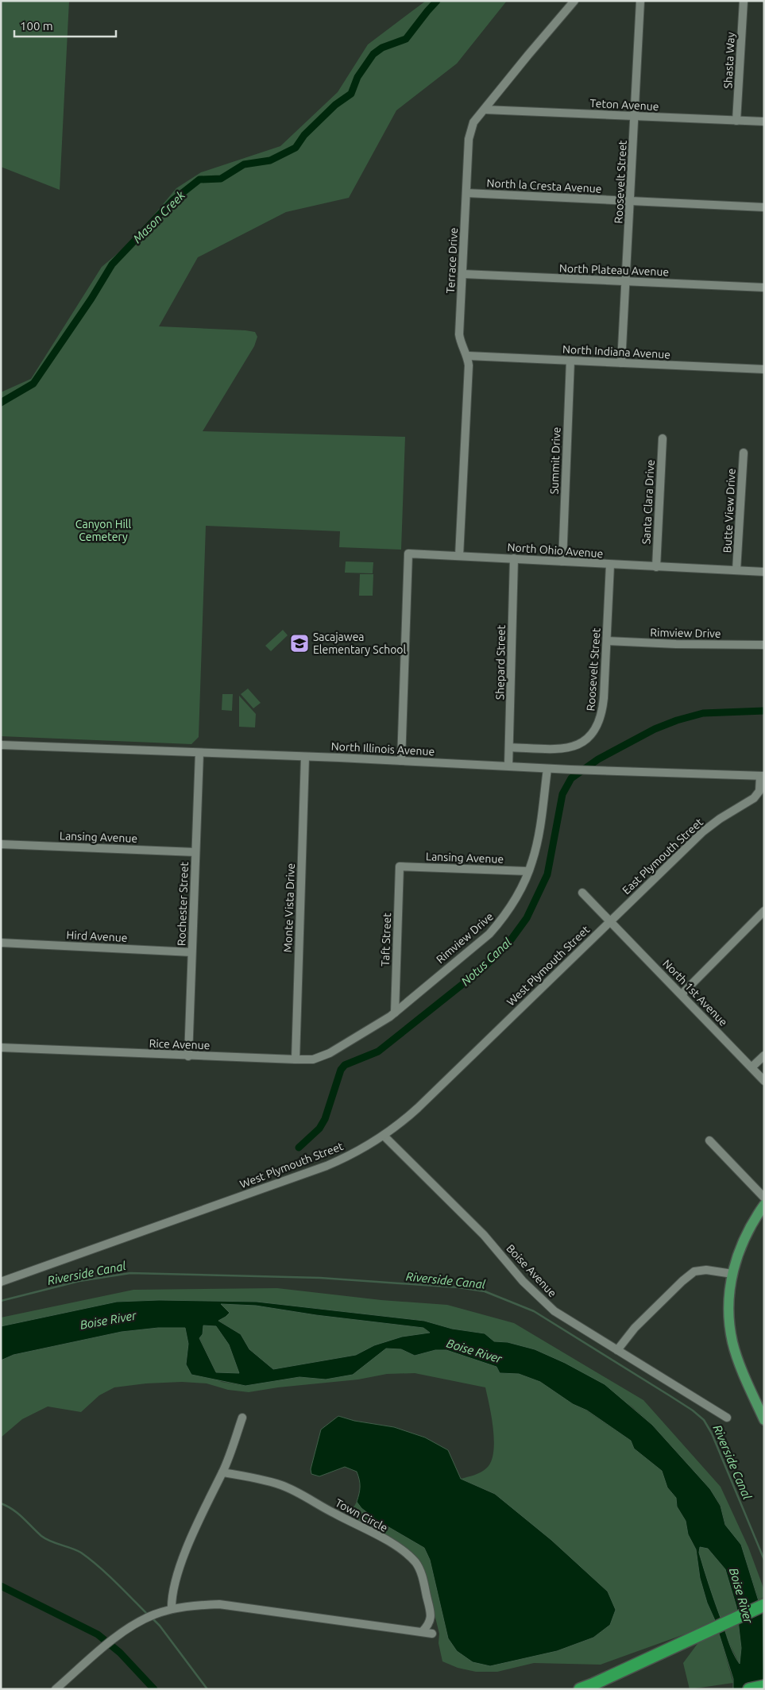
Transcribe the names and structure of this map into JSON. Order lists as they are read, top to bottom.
{
  "streets": {
    "street": [
      "Shasta Way",
      "Teton Avenue",
      "Roosevelt Street",
      "North la Cresta Avenue",
      "Terrace Drive",
      "North Plateau Avenue",
      "North Indiana Avenue",
      "Summit Drive",
      "Santa Clara Drive",
      "Butte View Drive",
      "North Ohio Avenue",
      "Rimview Drive",
      "Shepard Street",
      "North Illinois Avenue",
      "Lansing Avenue",
      "East Plymouth Street",
      "Rochester Street",
      "Monte Vista Drive",
      "Hird Avenue",
      "Taft Street",
      "West Plymouth Street",
      "North 1st Avenue",
      "Rice Avenue",
      "Boise Avenue",
      "Town Circle"
    ]
  },
  "crossings": [
    ["Shasta Way", "Teton Avenue"],
    ["Teton Avenue", "Roosevelt Street"],
    ["Teton Avenue", "Terrace Drive"],
    ["Roosevelt Street", "North la Cresta Avenue"],
    ["Roosevelt Street", "North Plateau Avenue"],
    ["Roosevelt Street", "North Indiana Avenue"],
    ["Roosevelt Street", "North Ohio Avenue"],
    ["Roosevelt Street", "Rimview Drive"],
    ["Roosevelt Street", "Shepard Street"],
    ["North la Cresta Avenue", "Terrace Drive"],
    ["Terrace Drive", "North Plateau Avenue"],
    ["Terrace Drive", "North Indiana Avenue"],
    ["Terrace Drive", "North Ohio Avenue"],
    ["North Indiana Avenue", "Summit Drive"],
    ["Summit Drive", "North Ohio Avenue"],
    ["Santa Clara Drive", "North Ohio Avenue"],
    ["Butte View Drive", "North Ohio Avenue"],
    ["North Ohio Avenue", "Shepard Street"],
    ["North Ohio Avenue", "North Illinois Avenue"],
    ["Rimview Drive", "North Illinois Avenue"],
    ["Rimview Drive", "Lansing Avenue"],
    ["Rimview Drive", "Taft Street"],
    ["Rimview Drive", "Rice Avenue"],
    ["Shepard Street", "North Illinois Avenue"],
    ["North Illinois Avenue", "East Plymouth Street"],
    ["North Illinois Avenue", "Rochester Street"],
    ["North Illinois Avenue", "Monte Vista Drive"],
    ["Lansing Avenue", "Rochester Street"],
    ["Lansing Avenue", "Taft Street"],
    ["East Plymouth Street", "West Plymouth Street"],
    ["East Plymouth Street", "North 1st Avenue"],
    ["Rochester Street", "Hird Avenue"],
    ["Rochester Street", "Rice Avenue"],
    ["Monte Vista Drive", "Rice Avenue"],
    ["West Plymouth Street", "North 1st Avenue"],
    ["West Plymouth Street", "Boise Avenue"]
  ],
  "water": [
    "Mason Creek",
    "Notus Canal",
    "Riverside Canal",
    "Boise River"
  ],
  "parks": ["Canyon Hill Cemetery"],
  "places": {
    "school or university": ["Sacajawea Elementary School"]
  },
  "scale_bar": "100 m"
}
